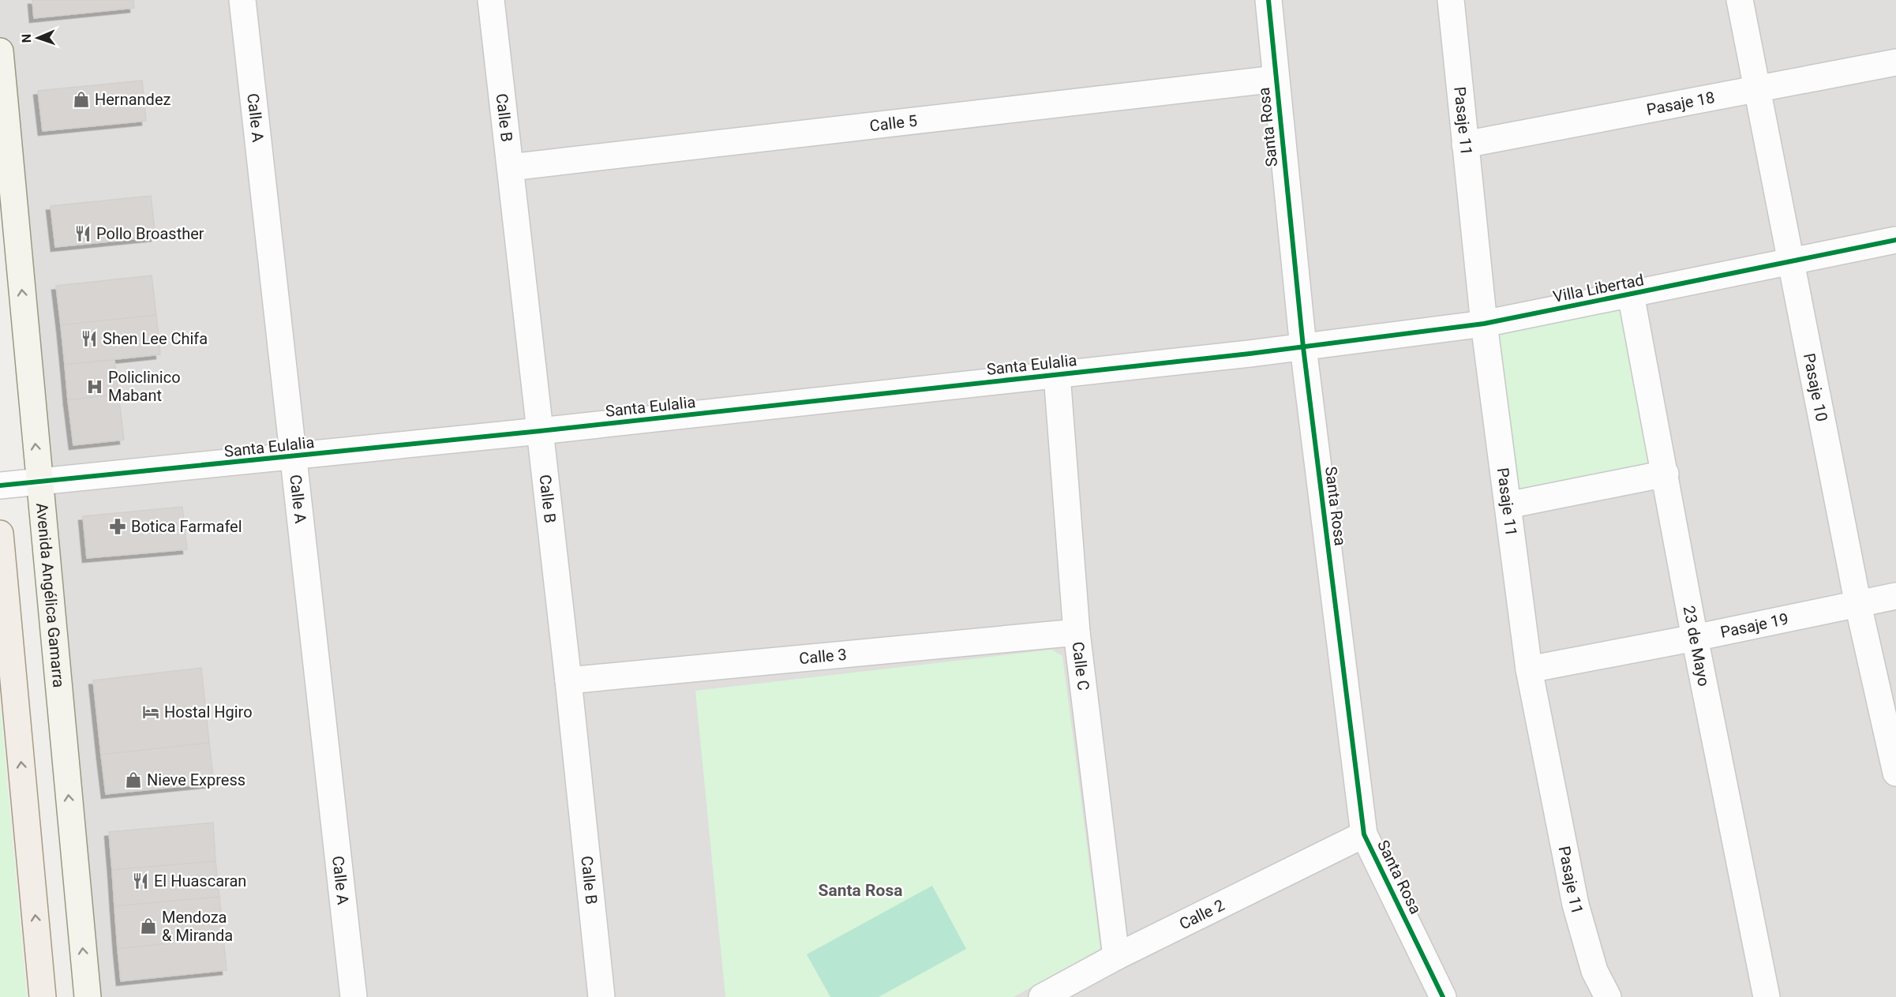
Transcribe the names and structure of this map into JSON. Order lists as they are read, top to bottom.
{
  "streets": {
    "main road": ["Avenida Angélica Gamarra"],
    "street": [
      "Pasaje 18",
      "Calle A",
      "Calle B",
      "Pasaje 11",
      "Calle 5",
      "Santa Rosa",
      "Villa Libertad",
      "Santa Eulalia",
      "Pasaje 10",
      "Pasaje 19",
      "23 de Mayo",
      "Calle 3",
      "Calle C",
      "Calle 2"
    ]
  },
  "crossings": [
    ["Pasaje 18", "Pasaje 11"],
    ["Pasaje 18", "Pasaje 10"],
    ["Calle A", "Santa Eulalia"],
    ["Calle B", "Calle 5"],
    ["Calle B", "Santa Eulalia"],
    ["Calle B", "Calle 3"],
    ["Pasaje 11", "Villa Libertad"],
    ["Pasaje 11", "Pasaje 19"],
    ["Calle 5", "Santa Rosa"],
    ["Santa Rosa", "Villa Libertad"],
    ["Santa Rosa", "Santa Eulalia"],
    ["Santa Rosa", "Calle 2"],
    ["Villa Libertad", "Santa Eulalia"],
    ["Villa Libertad", "Pasaje 10"],
    ["Villa Libertad", "23 de Mayo"],
    ["Santa Eulalia", "Avenida Angélica Gamarra"],
    ["Santa Eulalia", "Calle C"],
    ["Pasaje 10", "Pasaje 19"],
    ["Pasaje 19", "23 de Mayo"],
    ["Calle 3", "Calle C"],
    ["Calle C", "Calle 2"]
  ],
  "districts": ["Santa Rosa"],
  "places": {
    "shop": ["Hernandez", "Nieve Express", "Mendoza & Miranda"],
    "restaurant": ["Pollo Broasther", "Shen Lee Chifa", "El Huascaran"],
    "hospital": ["Policlinico Mabant"],
    "pharmacy": ["Botica Farmafel"],
    "hotel": ["Hostal Hgiro"]
  },
  "north": "left"
}
